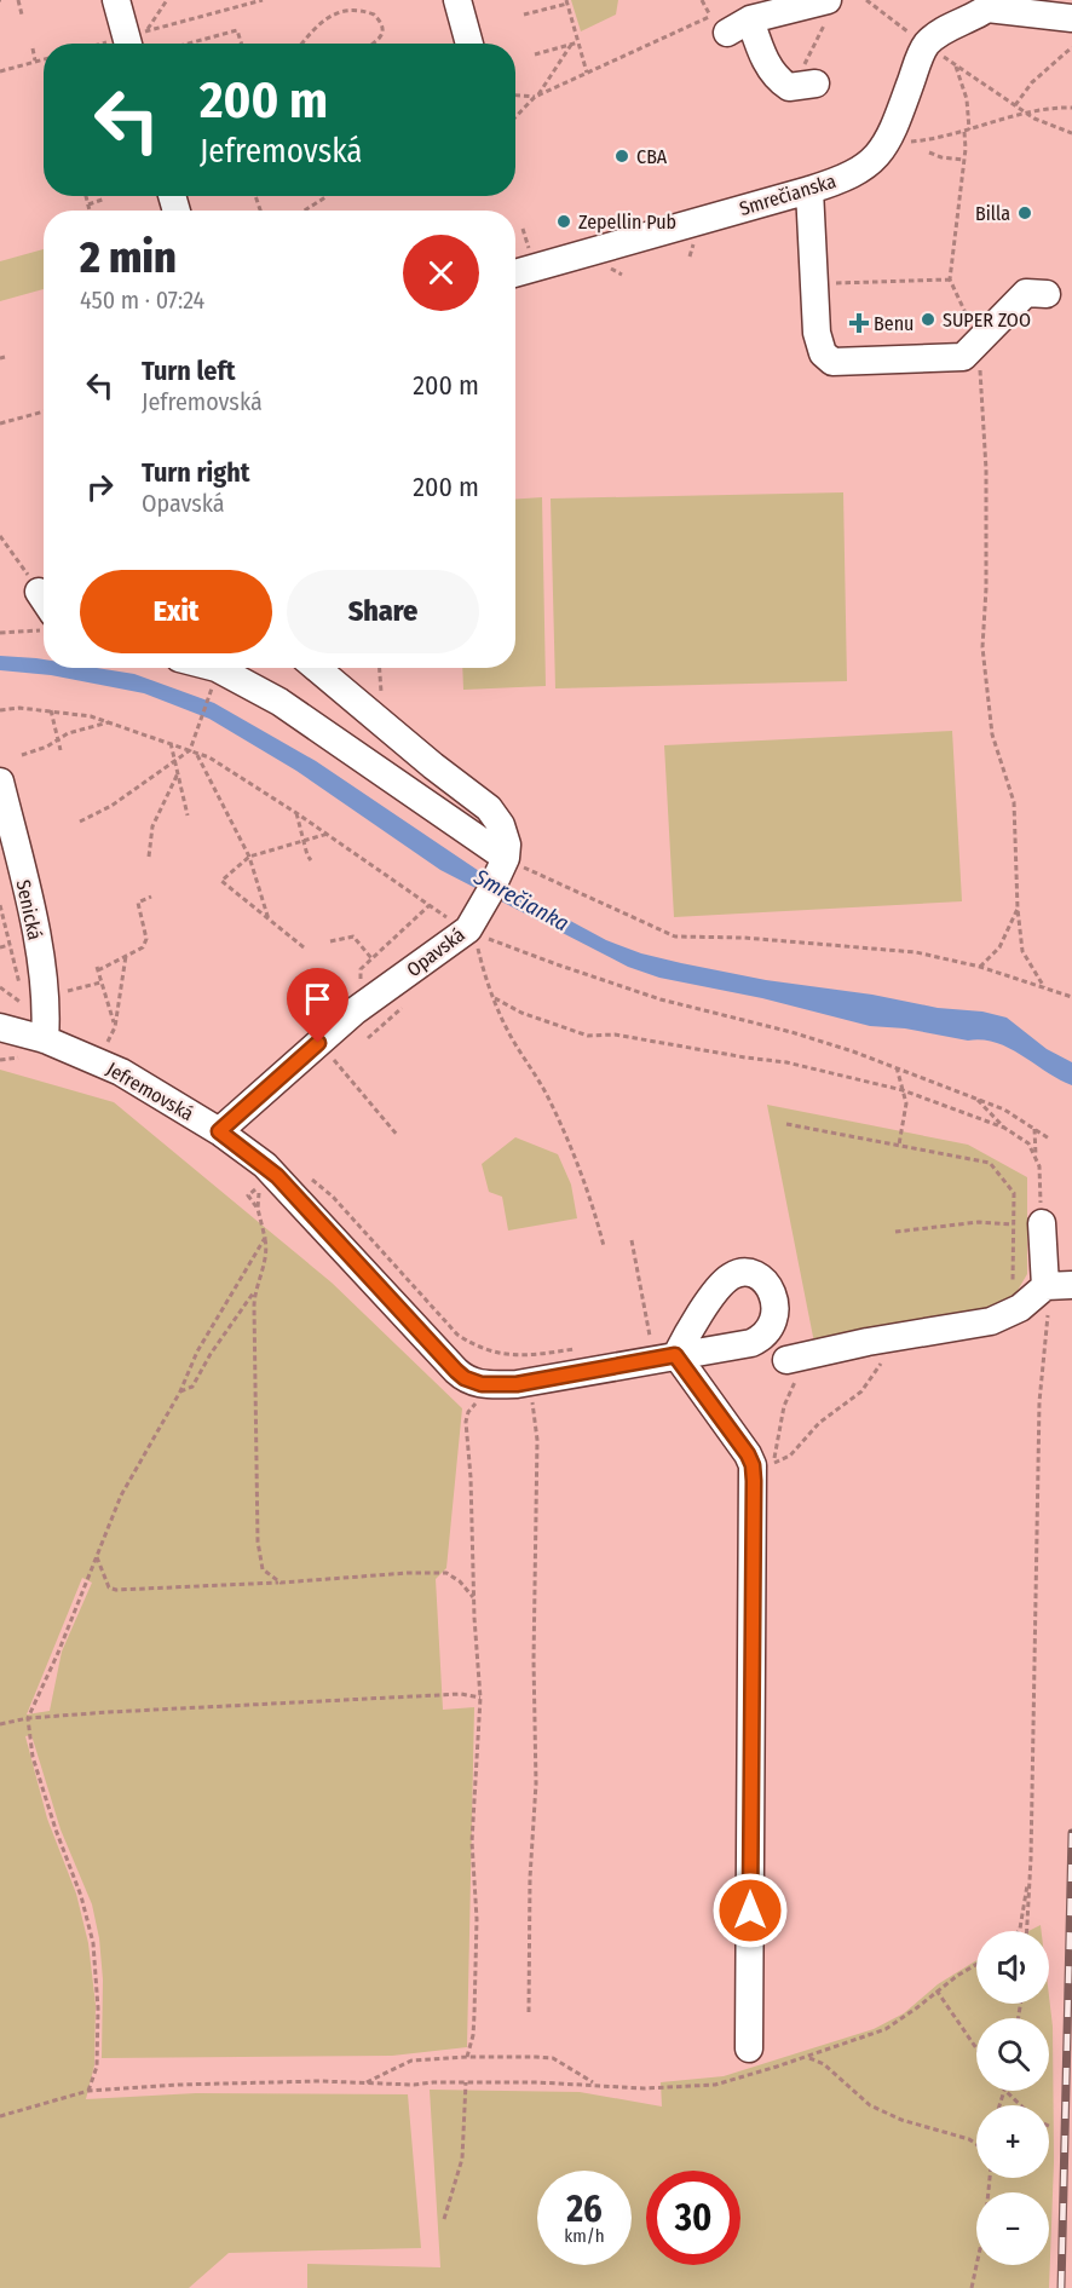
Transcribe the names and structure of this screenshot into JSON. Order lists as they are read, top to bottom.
{
  "streets": {
    "street": [
      "Smrečianska",
      "Senická",
      "Opavská",
      "Jefremovská"
    ]
  },
  "crossings": [
    ["Senická", "Jefremovská"],
    ["Opavská", "Jefremovská"]
  ],
  "water": ["Smrečianka"],
  "places": {
    "other": [
      "CBA",
      "Billa",
      "Zepellin Pub",
      "SUPER ZOO"
    ],
    "health": ["Benu"]
  },
  "page": {
    "turn": ["200 m", "Jefremovská"],
    "heading": ["2 min", "450 m · 07:24"],
    "list": [
      {
        "name": "Turn left",
        "note": "Jefremovská",
        "value": "200 m"
      },
      {
        "name": "Turn right",
        "note": "Opavská",
        "value": "200 m"
      }
    ],
    "buttons": ["Exit", "Share"],
    "map_buttons": ["+", "−"],
    "speed": "26 km/h",
    "limit": "30"
  }
}
